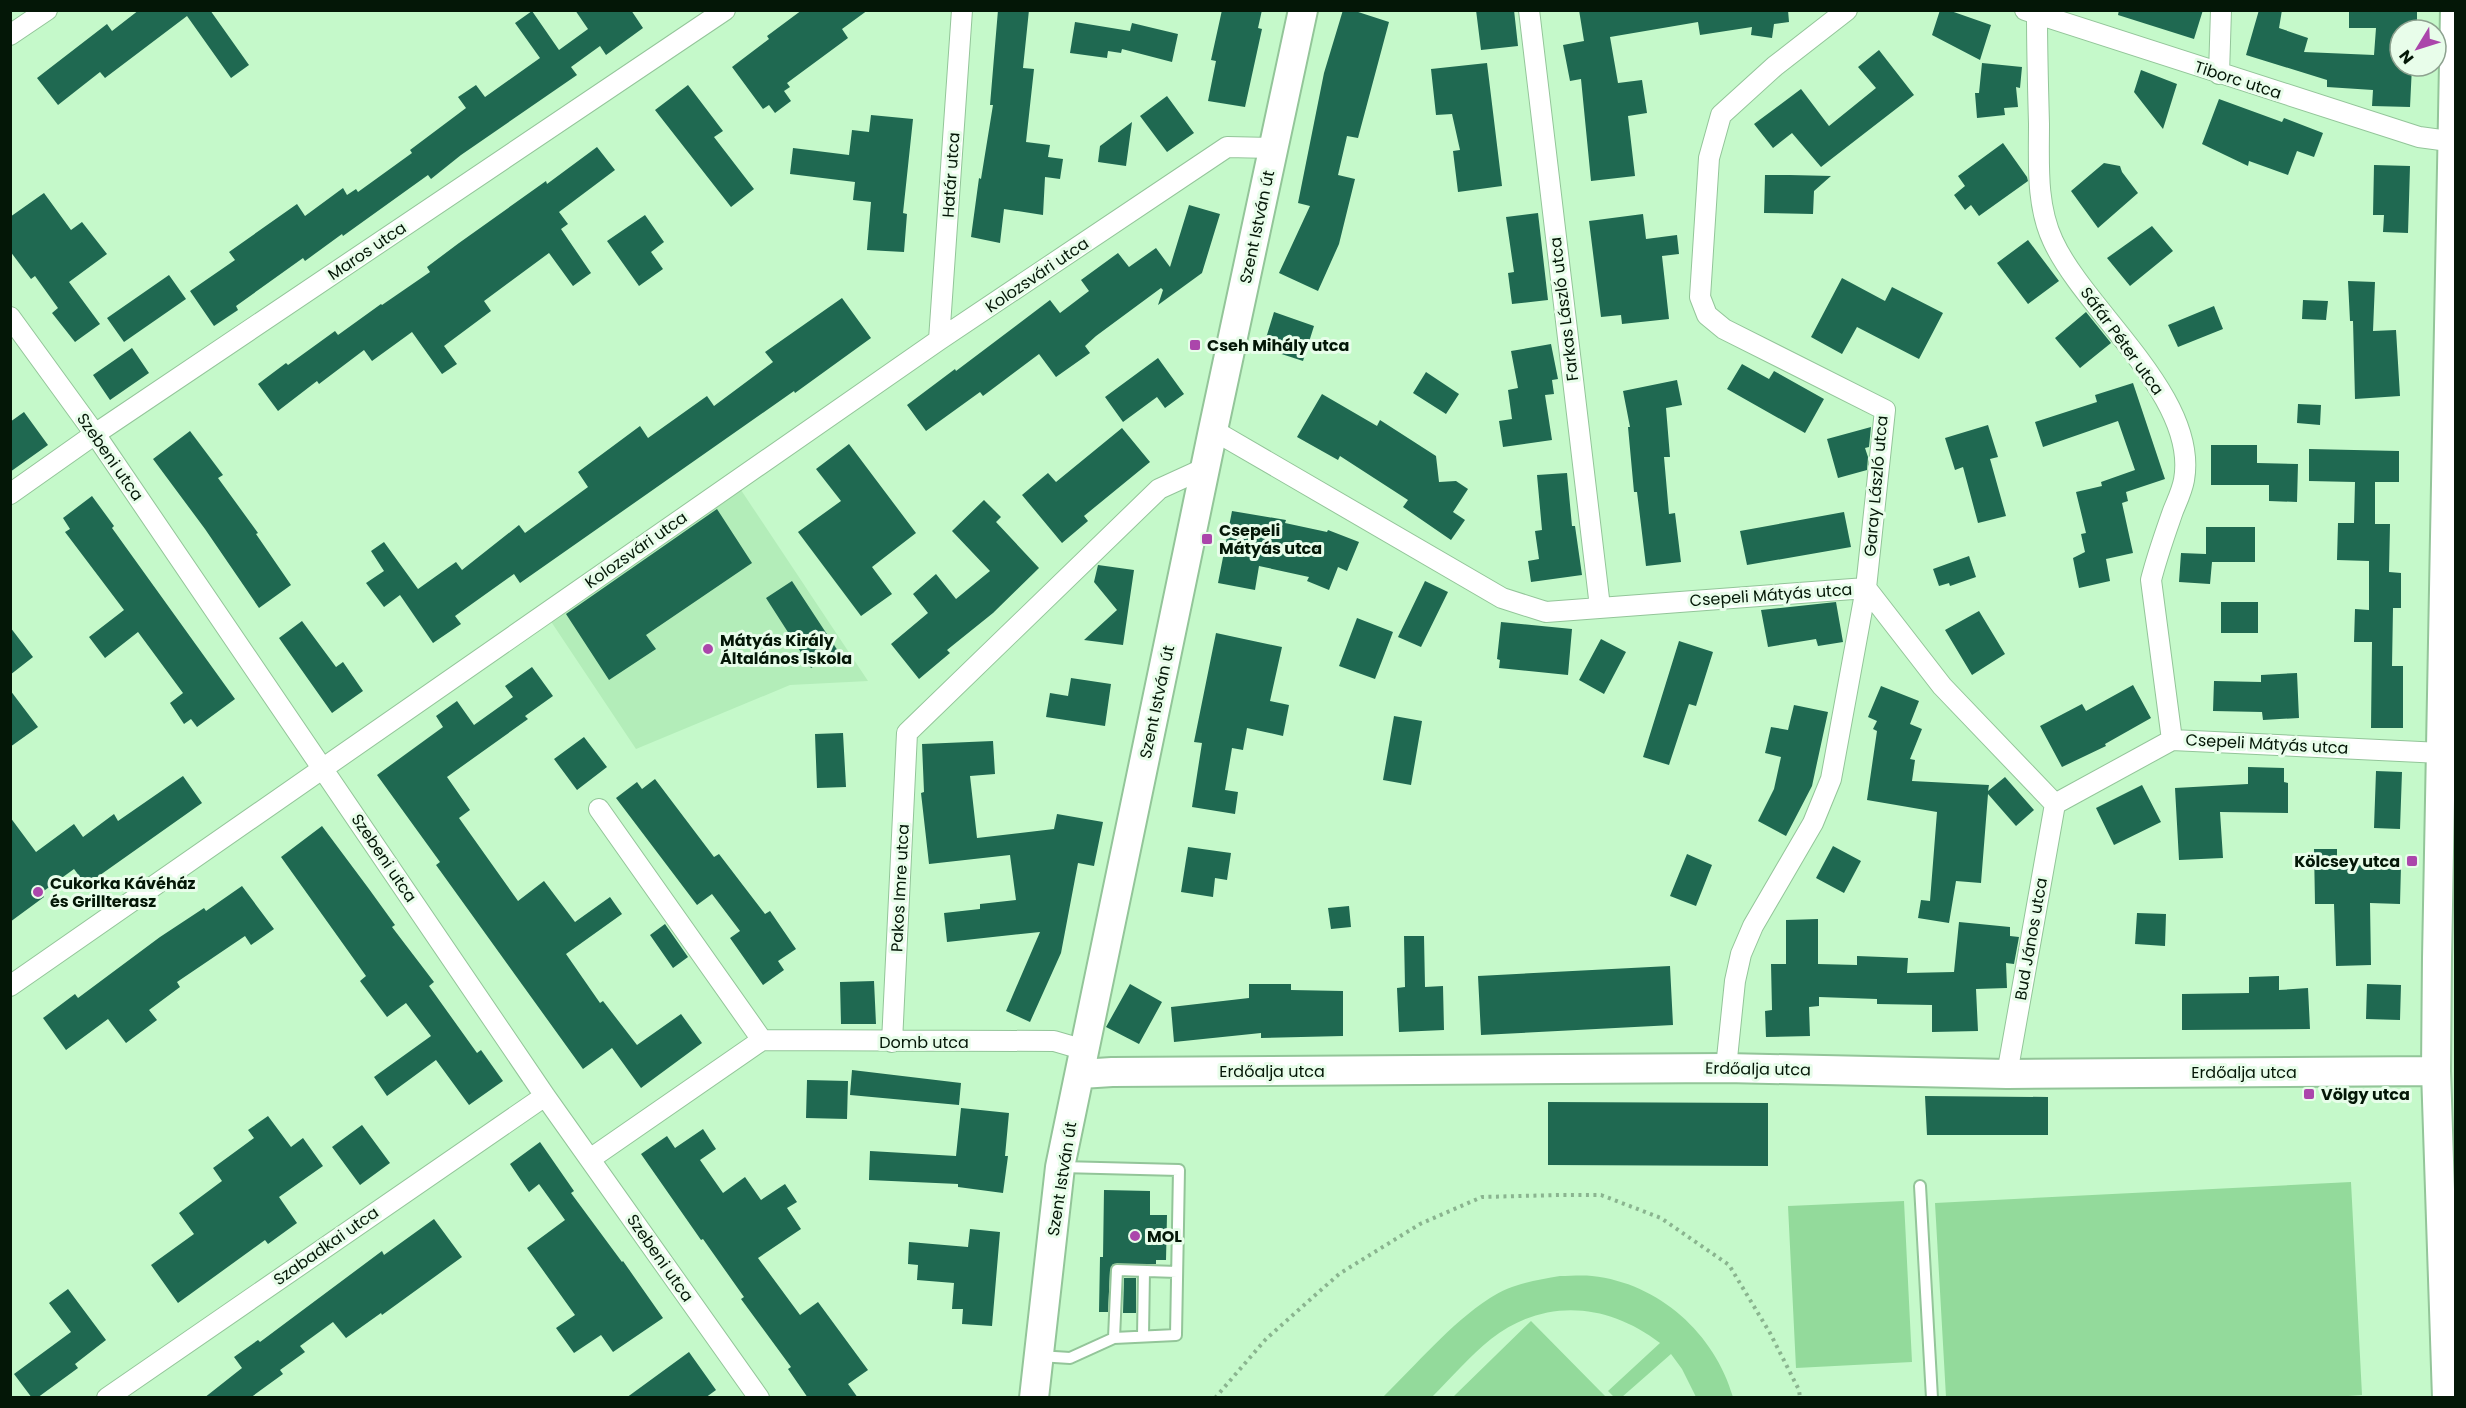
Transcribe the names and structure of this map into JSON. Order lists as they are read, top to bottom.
{
  "streets": {
    "street": [
      "Tiborc utca",
      "Határ utca",
      "Szent István út",
      "Maros utca",
      "Kolozsvári utca",
      "Farkas László utca",
      "Sáfár Péter utca",
      "Szebeni utca",
      "Garay László utca",
      "Csepeli Mátyás utca",
      "Pakos Imre utca",
      "Bud János utca",
      "Domb utca",
      "Erdőalja utca",
      "Szabadkai utca"
    ]
  },
  "crossings": [
    ["Tiborc utca", "Sáfár Péter utca"],
    ["Határ utca", "Kolozsvári utca"],
    ["Szent István út", "Kolozsvári utca"],
    ["Szent István út", "Csepeli Mátyás utca"],
    ["Szent István út", "Pakos Imre utca"],
    ["Szent István út", "Domb utca"],
    ["Szent István út", "Erdőalja utca"],
    ["Maros utca", "Szebeni utca"],
    ["Kolozsvári utca", "Szebeni utca"],
    ["Farkas László utca", "Csepeli Mátyás utca"],
    ["Sáfár Péter utca", "Csepeli Mátyás utca"],
    ["Szebeni utca", "Szabadkai utca"],
    ["Garay László utca", "Csepeli Mátyás utca"],
    ["Garay László utca", "Erdőalja utca"],
    ["Csepeli Mátyás utca", "Bud János utca"],
    ["Pakos Imre utca", "Domb utca"],
    ["Bud János utca", "Erdőalja utca"],
    ["Domb utca", "Erdőalja utca"]
  ],
  "places": {
    "transit": [
      "Cseh Mihály utca",
      "Csepeli Mátyás utca",
      "Kölcsey utca",
      "Völgy utca"
    ],
    "other": ["Mátyás Király Általános Iskola", "Cukorka Kávéház és Grillterasz", "MOL"]
  },
  "north": "bottom left"
}
